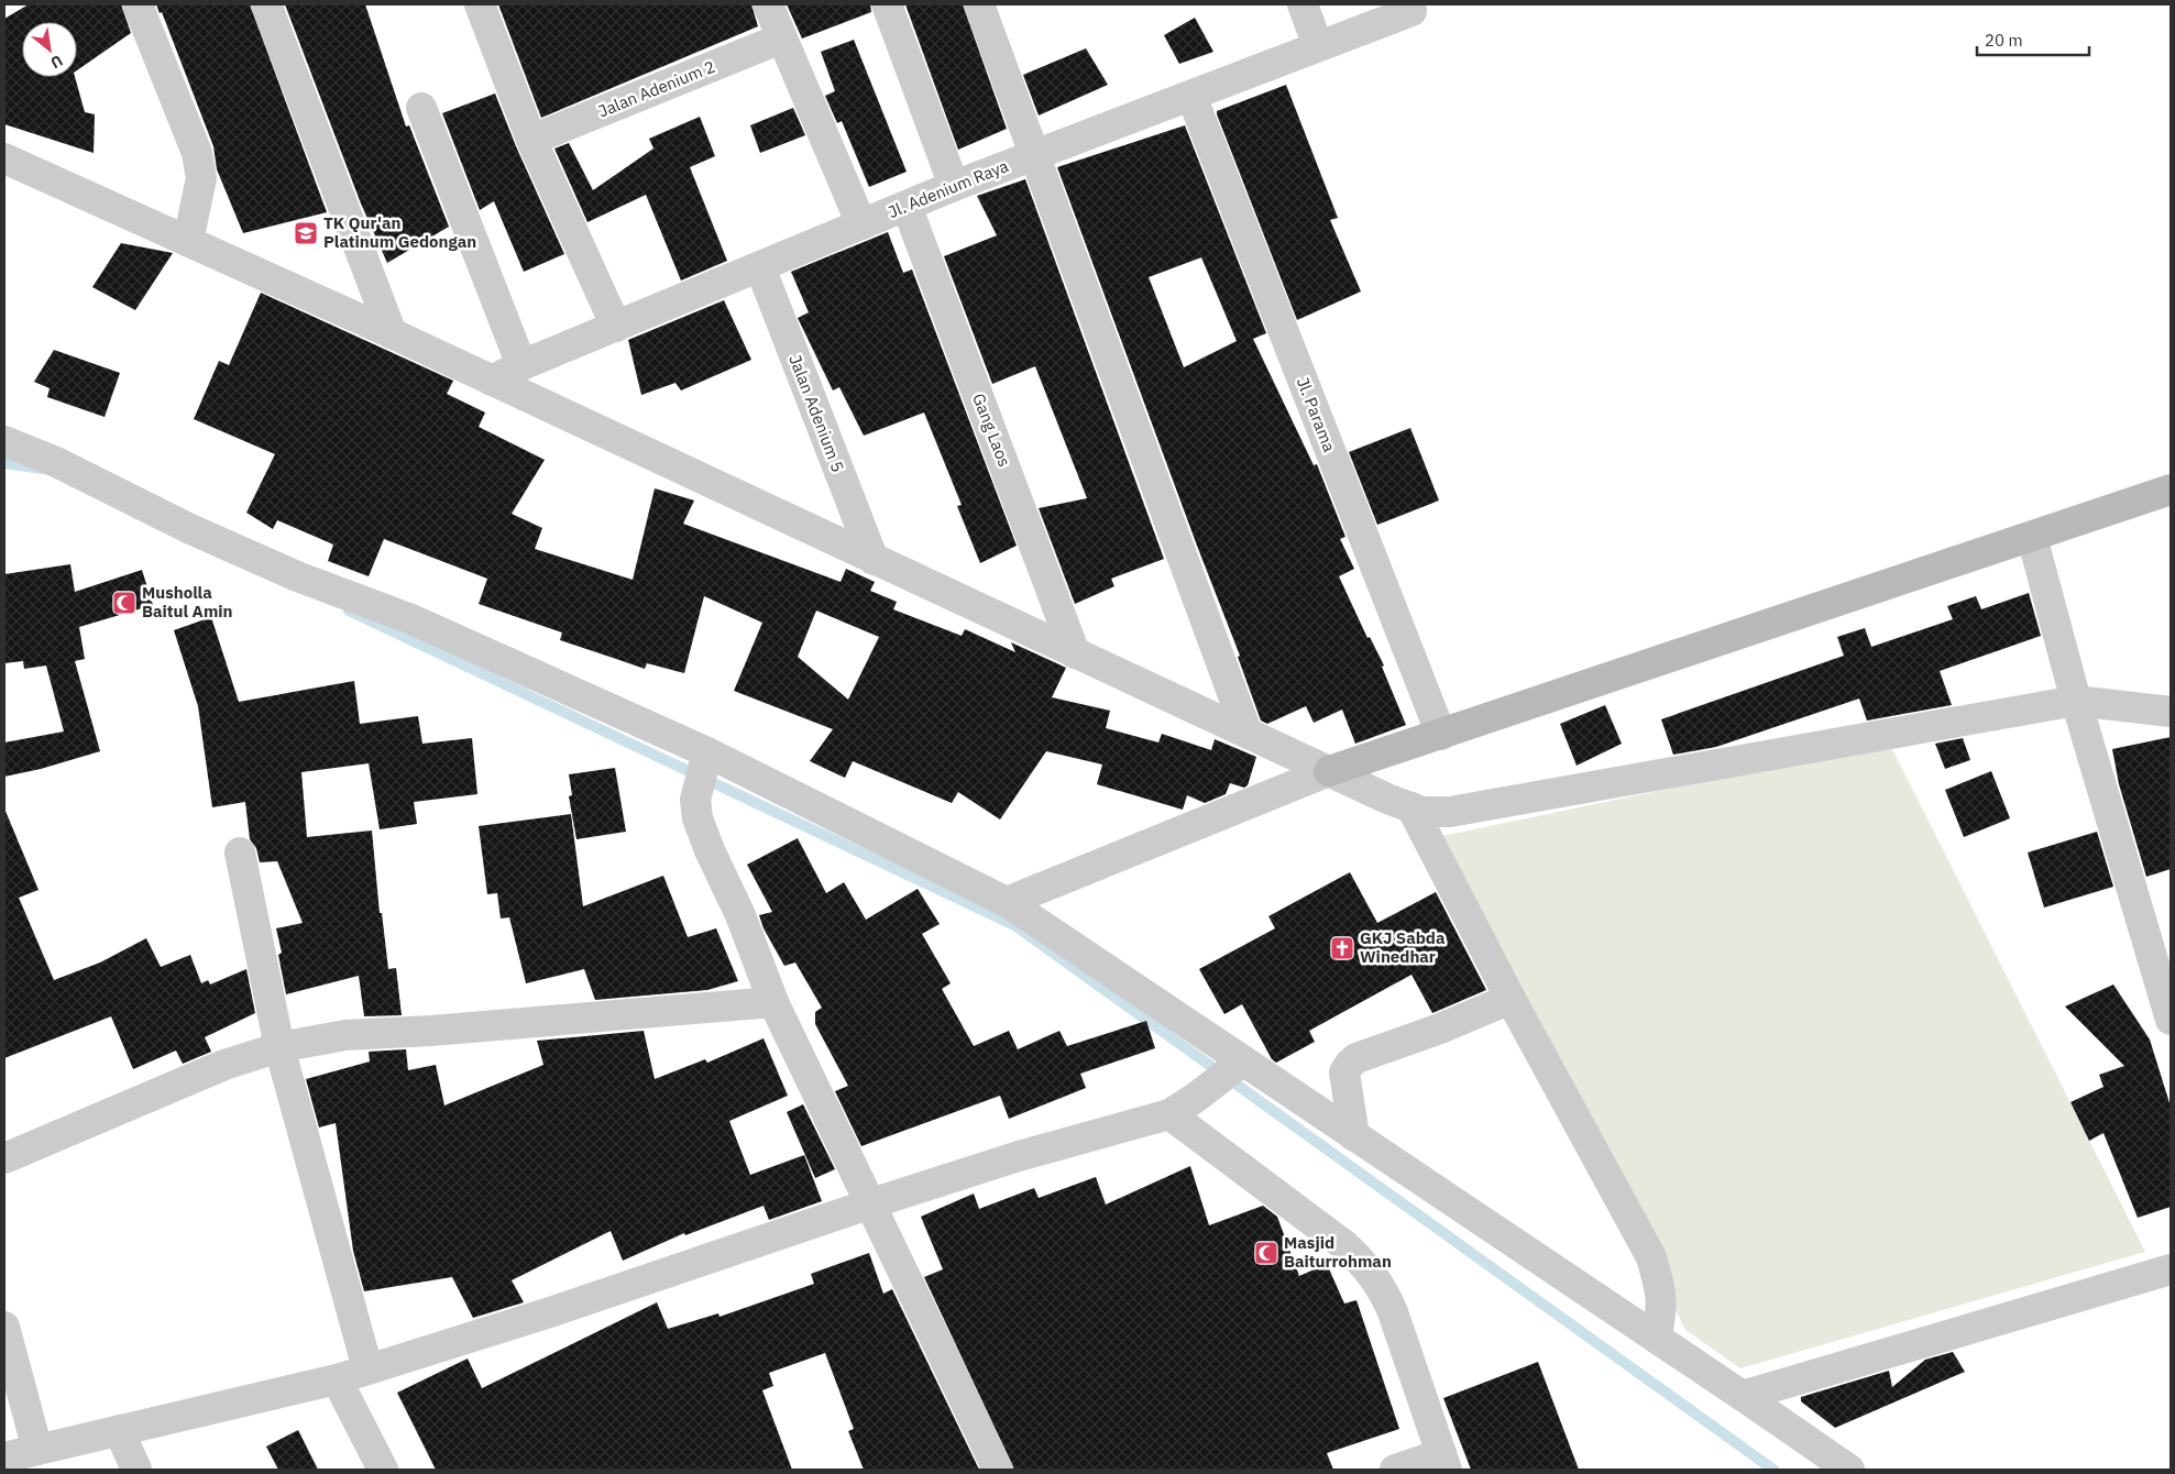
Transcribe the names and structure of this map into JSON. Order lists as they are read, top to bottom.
{
  "streets": {
    "street": [
      "Jalan Adenium 2",
      "Jl. Adenium Raya",
      "Jalan Adenium 5",
      "Jl. Parama",
      "Gang Laos"
    ]
  },
  "crossings": [
    ["Jl. Adenium Raya", "Jalan Adenium 5"],
    ["Jl. Adenium Raya", "Jl. Parama"],
    ["Jl. Adenium Raya", "Gang Laos"]
  ],
  "places": {
    "school or university": ["TK Qur'an Platinum Gedongan"],
    "mosque": ["Musholla Baitul Amin", "Masjid Baiturrohman"],
    "church": ["GKJ Sabda Winedhar"]
  },
  "scale_bar": "20 m",
  "north": "bottom right"
}
